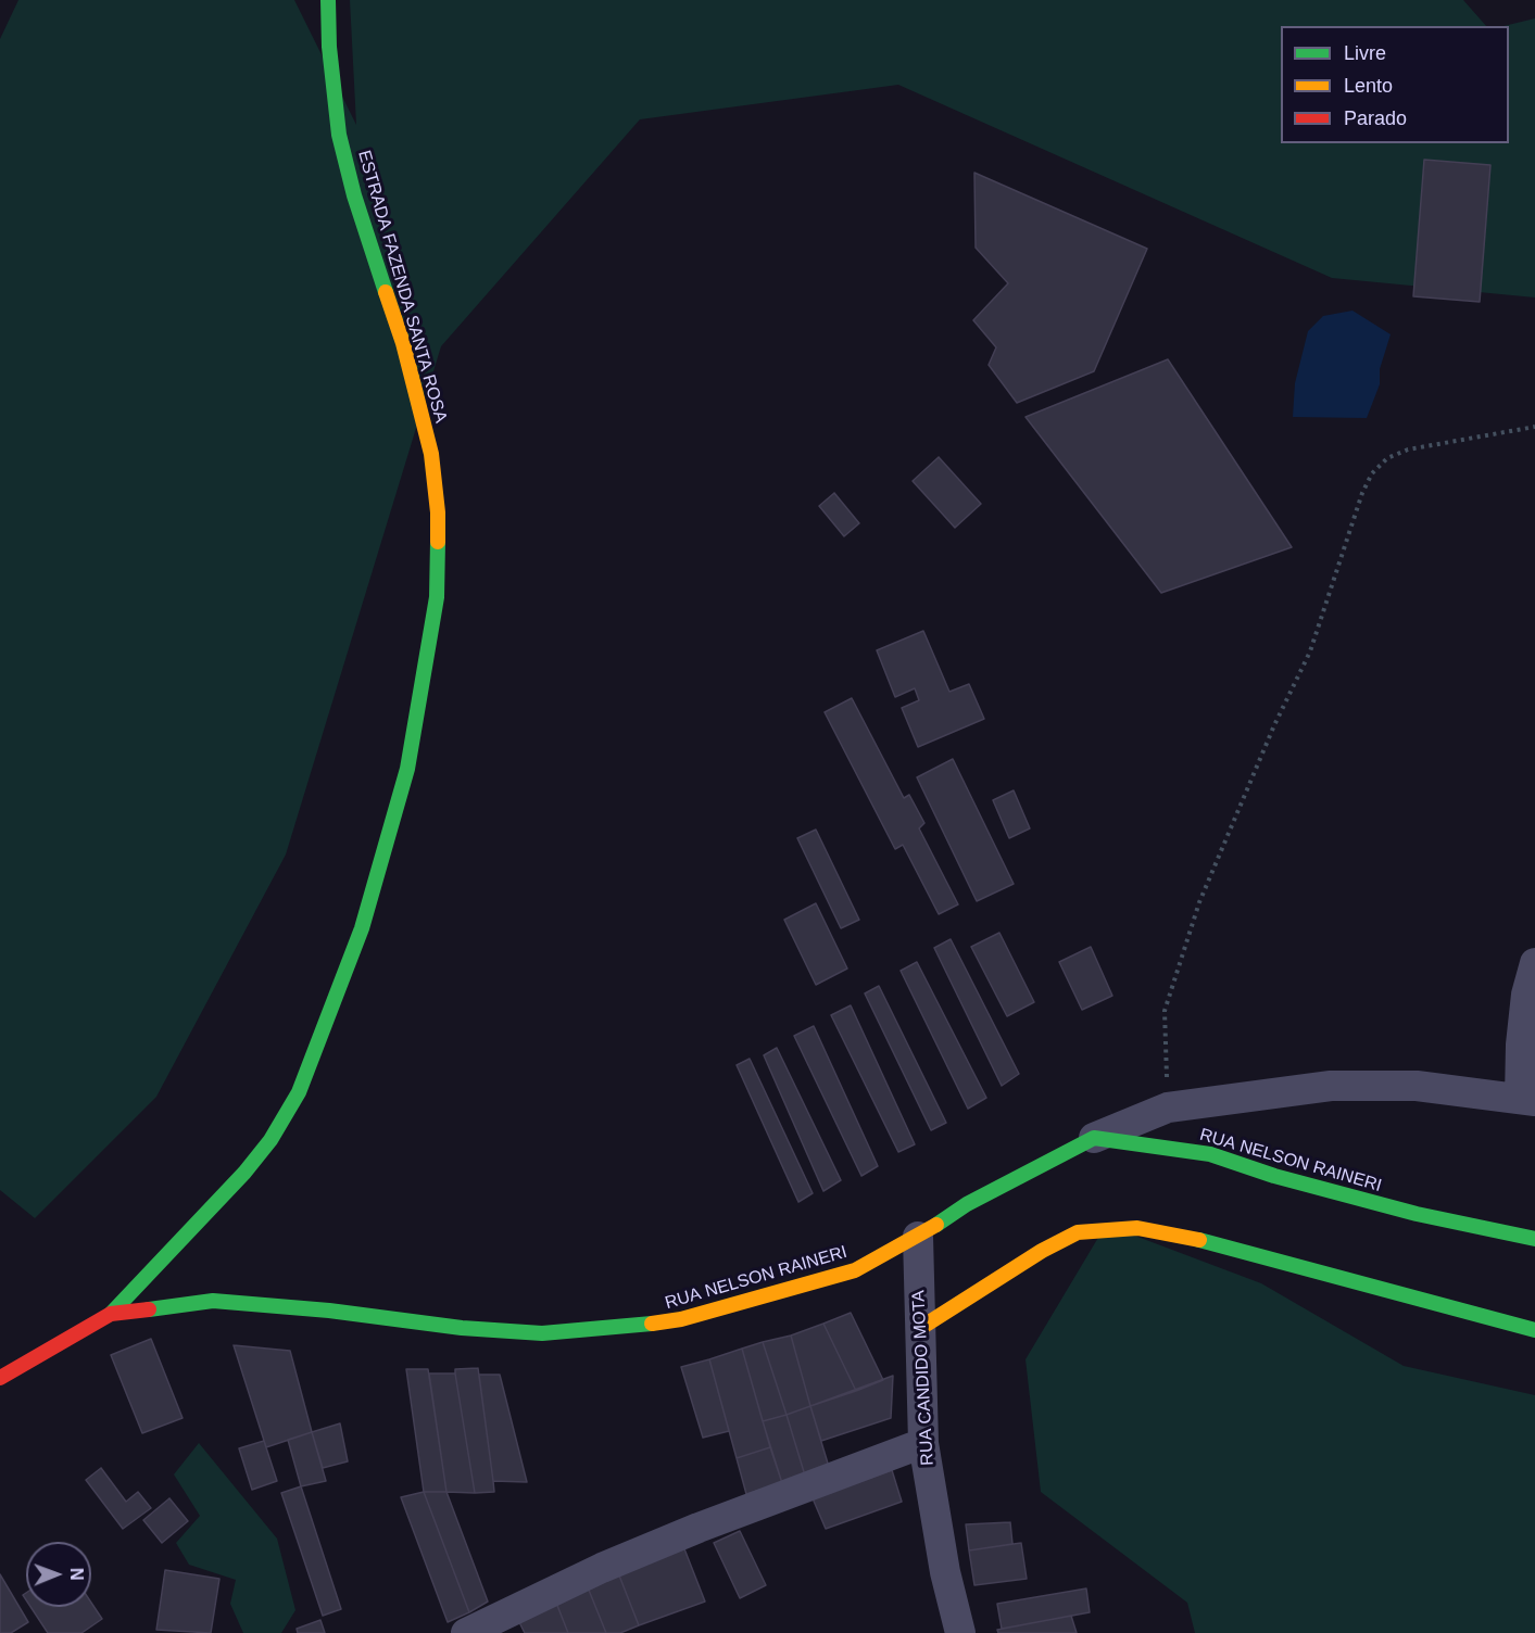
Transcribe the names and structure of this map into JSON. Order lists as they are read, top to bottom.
{
  "streets": {
    "street": ["ESTRADA FAZENDA SANTA ROSA", "RUA NELSON RAINERI", "RUA CANDIDO MOTA"]
  },
  "crossings": [
    ["ESTRADA FAZENDA SANTA ROSA", "RUA NELSON RAINERI"],
    ["RUA NELSON RAINERI", "RUA CANDIDO MOTA"]
  ],
  "legend": ["Livre", "Lento", "Parado"],
  "north": "right"
}
